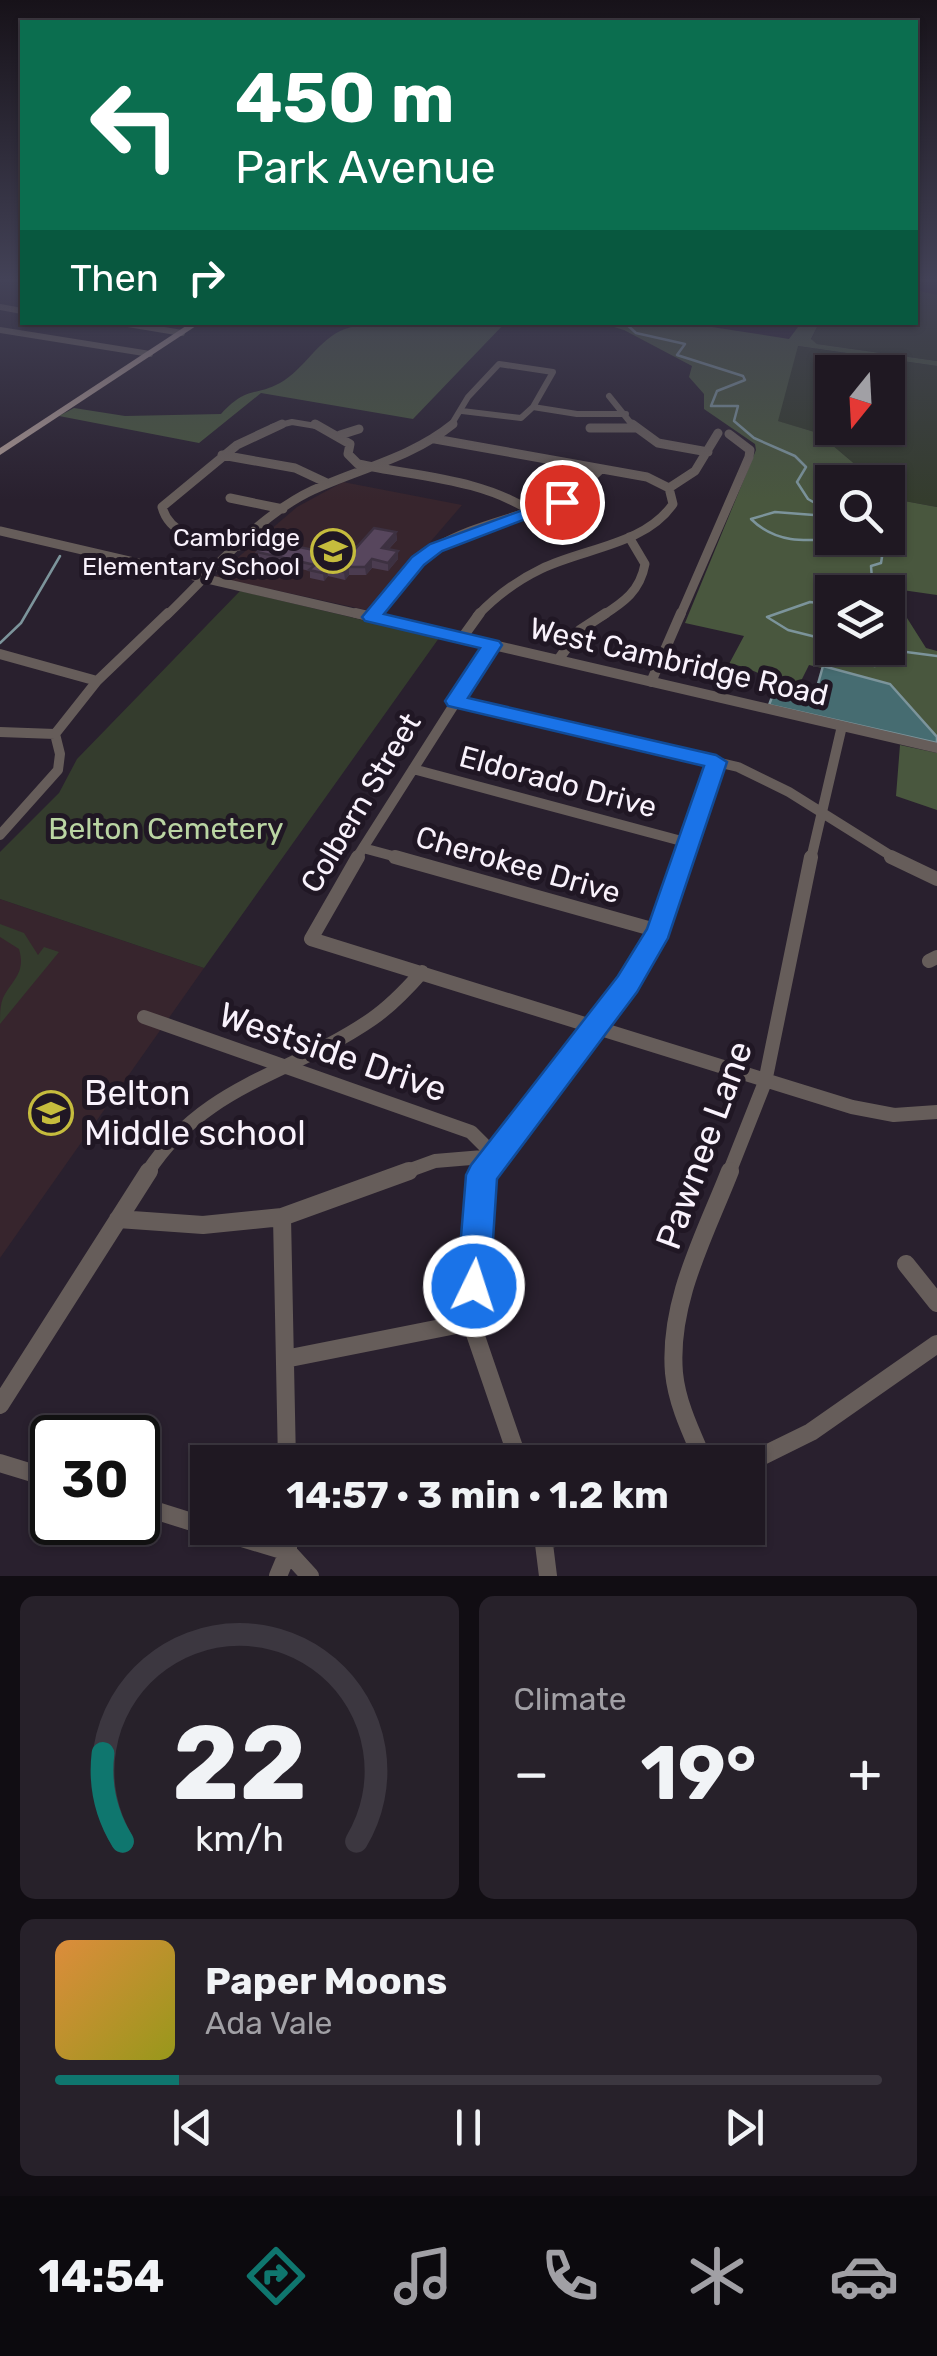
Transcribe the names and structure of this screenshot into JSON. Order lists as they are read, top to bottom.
{
  "streets": {
    "street": [
      "West Cambridge Road",
      "Eldorado Drive",
      "Colbern Street",
      "Cherokee Drive",
      "Westside Drive",
      "Pawnee Lane"
    ]
  },
  "crossings": [
    ["West Cambridge Road", "Colbern Street"],
    ["West Cambridge Road", "Pawnee Lane"],
    ["Eldorado Drive", "Colbern Street"],
    ["Colbern Street", "Cherokee Drive"]
  ],
  "parks": ["Belton Cemetery"],
  "places": {
    "school or university": ["Cambridge Elementary School", "Belton Middle school"]
  },
  "north": "bottom",
  "page": {
    "turn": ["450 m", "Park Avenue"],
    "then": "Then",
    "limit": "30",
    "trip": "14:57 · 3 min · 1.2 km",
    "tile": "Climate",
    "heat": ["−", "19°", "+"],
    "song": ["Paper Moons", "Ada Vale"],
    "tabs": "14:54",
    "gauge": ["22", "km/h"]
  }
}
